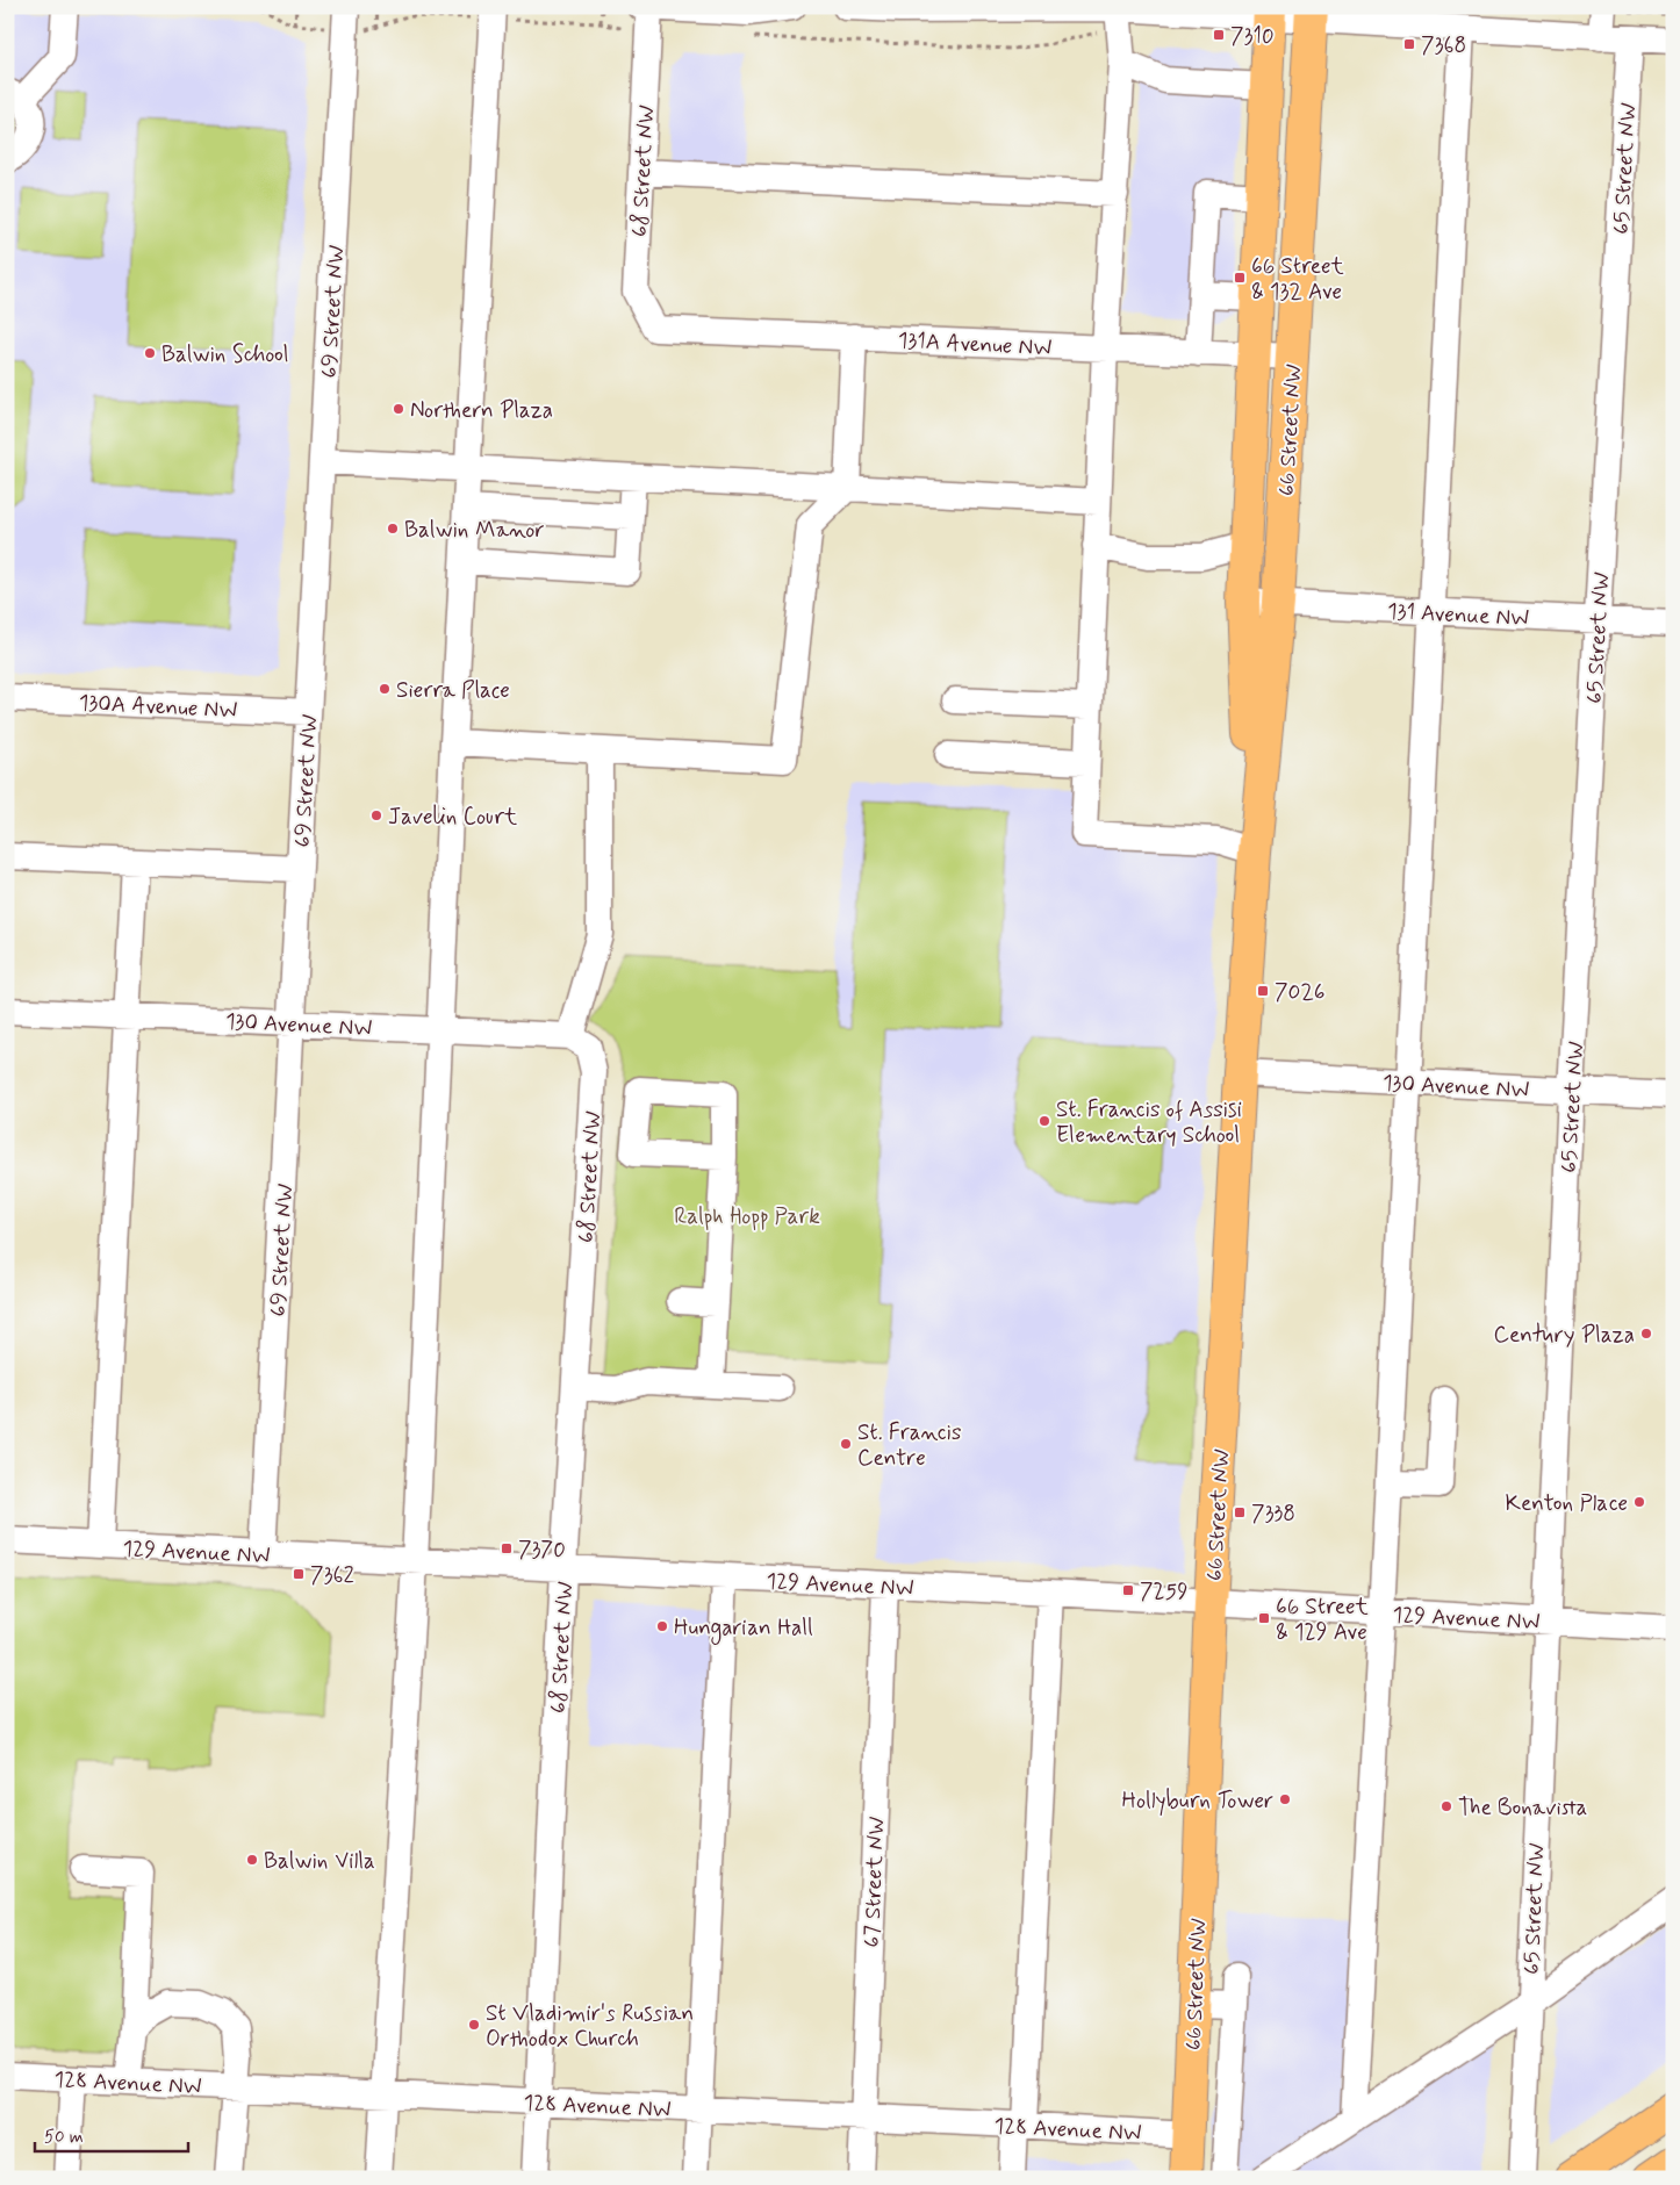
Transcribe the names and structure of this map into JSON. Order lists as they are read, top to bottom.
{
  "streets": {
    "main road": ["66 Street NW"],
    "street": [
      "65 Street NW",
      "68 Street NW",
      "69 Street NW",
      "131A Avenue NW",
      "131 Avenue NW",
      "130A Avenue NW",
      "130 Avenue NW",
      "129 Avenue NW",
      "67 Street NW",
      "128 Avenue NW"
    ]
  },
  "crossings": [
    ["65 Street NW", "131 Avenue NW"],
    ["65 Street NW", "130 Avenue NW"],
    ["65 Street NW", "129 Avenue NW"],
    ["68 Street NW", "131A Avenue NW"],
    ["68 Street NW", "130 Avenue NW"],
    ["68 Street NW", "129 Avenue NW"],
    ["68 Street NW", "128 Avenue NW"],
    ["69 Street NW", "130A Avenue NW"],
    ["69 Street NW", "130 Avenue NW"],
    ["69 Street NW", "129 Avenue NW"],
    ["131A Avenue NW", "66 Street NW"],
    ["66 Street NW", "131 Avenue NW"],
    ["66 Street NW", "130 Avenue NW"],
    ["66 Street NW", "129 Avenue NW"],
    ["66 Street NW", "128 Avenue NW"],
    ["129 Avenue NW", "67 Street NW"],
    ["67 Street NW", "128 Avenue NW"]
  ],
  "parks": ["Ralph Hopp Park"],
  "places": {
    "transit": [
      "7310",
      "7368",
      "66 Street & 132 Ave",
      "7026",
      "7338",
      "7370",
      "7362",
      "7259",
      "66 Street & 129 Ave"
    ],
    "other": [
      "Balwin School",
      "Northern Plaza",
      "Balwin Manor",
      "Sierra Place",
      "Javelin Court",
      "St. Francis of Assisi Elementary School",
      "Century Plaza",
      "St. Francis Centre",
      "Kenton Place",
      "Hungarian Hall",
      "Hollyburn Tower",
      "The Bonavista",
      "Balwin Villa",
      "St Vladimir's Russian Orthodox Church"
    ]
  },
  "scale_bar": "50 m"
}
